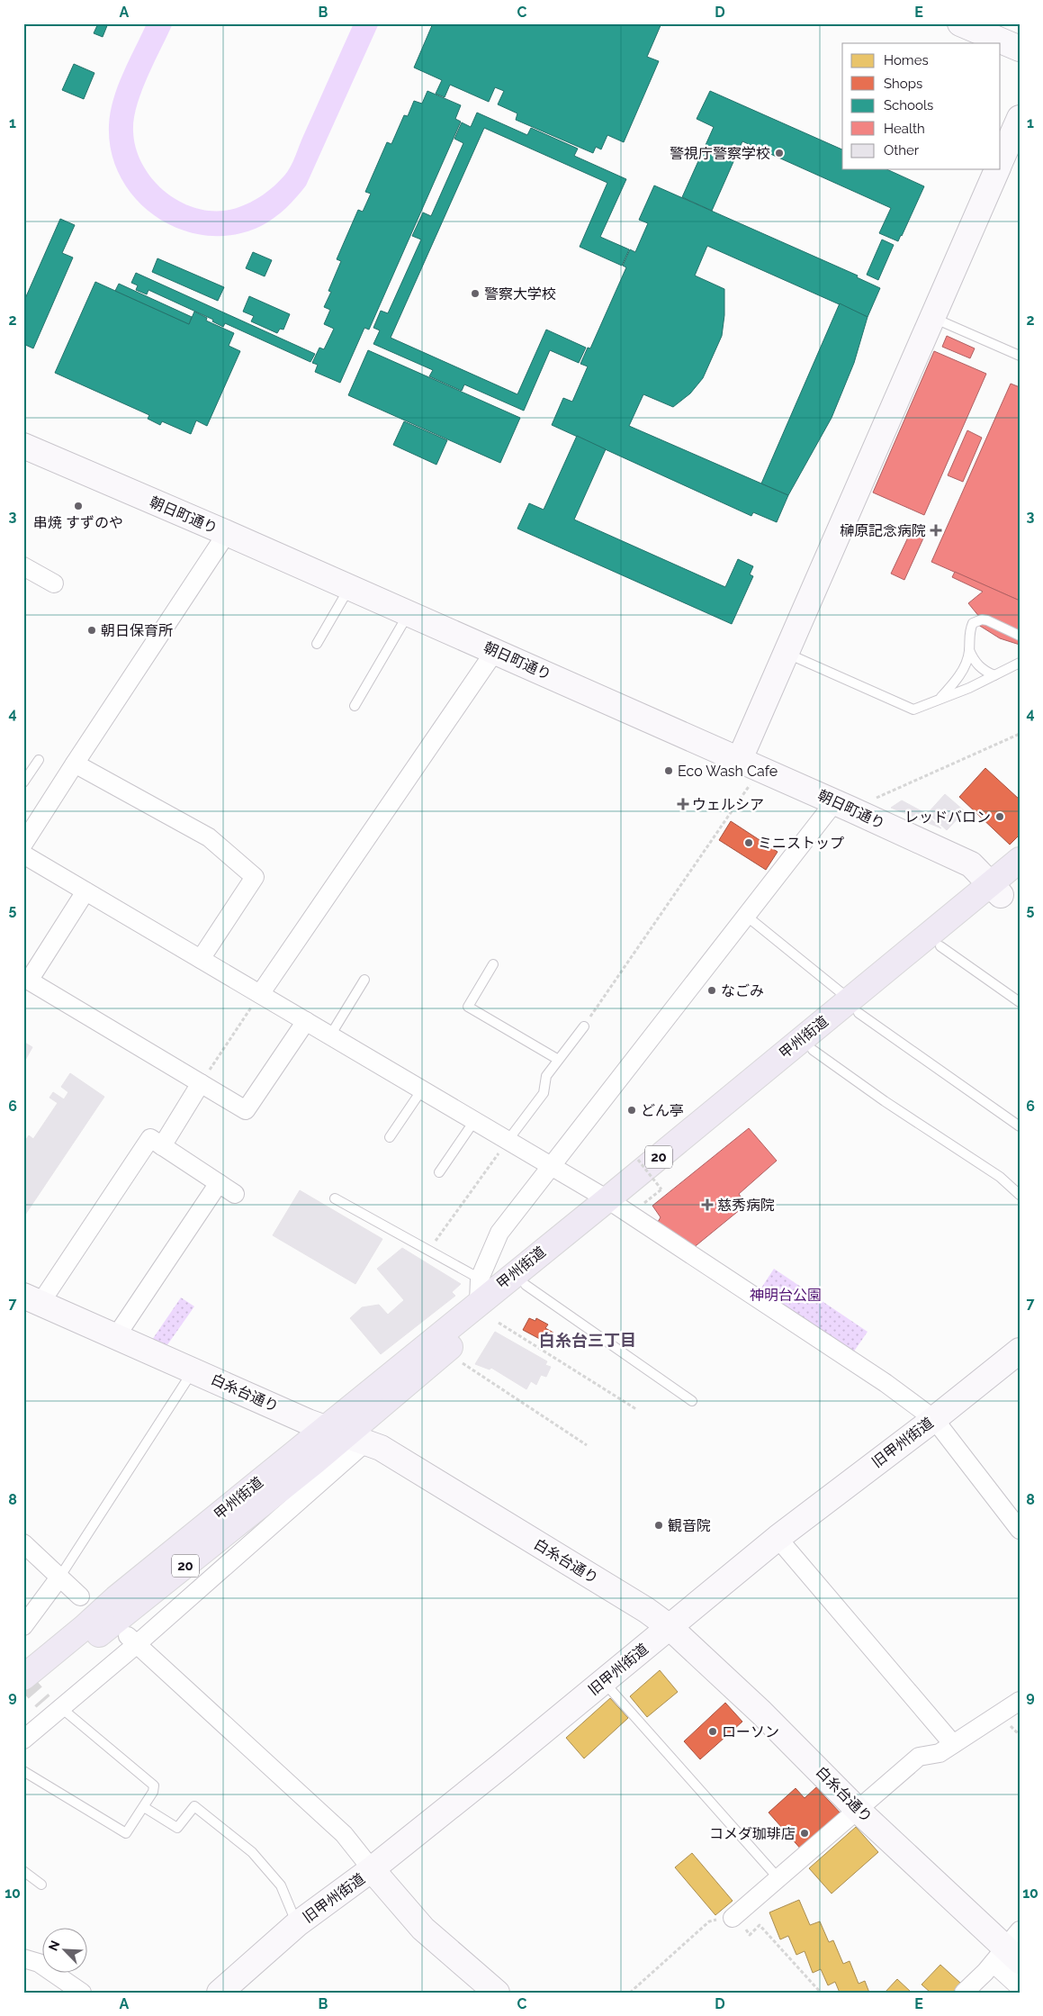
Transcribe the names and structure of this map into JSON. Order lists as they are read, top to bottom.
{
  "streets": {
    "highway": ["甲州街道", "20"],
    "street": ["朝日町通り", "白糸台通り", "旧甲州街道"]
  },
  "crossings": [
    ["朝日町通り", "甲州街道"],
    ["甲州街道", "白糸台通り"],
    ["白糸台通り", "旧甲州街道"]
  ],
  "districts": ["白糸台三丁目"],
  "parks": ["神明台公園"],
  "places": {
    "other": [
      "警視庁警察学校",
      "警察大学校",
      "串焼 すずのや",
      "朝日保育所",
      "Eco Wash Cafe",
      "レッドバロン",
      "ミニストップ",
      "なごみ",
      "どん亭",
      "観音院",
      "ローソン",
      "コメダ珈琲店"
    ],
    "health": ["榊原記念病院", "ウェルシア", "慈秀病院"]
  },
  "legend": [
    "Homes",
    "Shops",
    "Schools",
    "Health",
    "Other"
  ],
  "north": "top left",
  "grid": {
    "columns": [
      "A",
      "B",
      "C",
      "D",
      "E"
    ],
    "rows": [
      "1",
      "2",
      "3",
      "4",
      "5",
      "6",
      "7",
      "8",
      "9",
      "10"
    ]
  }
}
